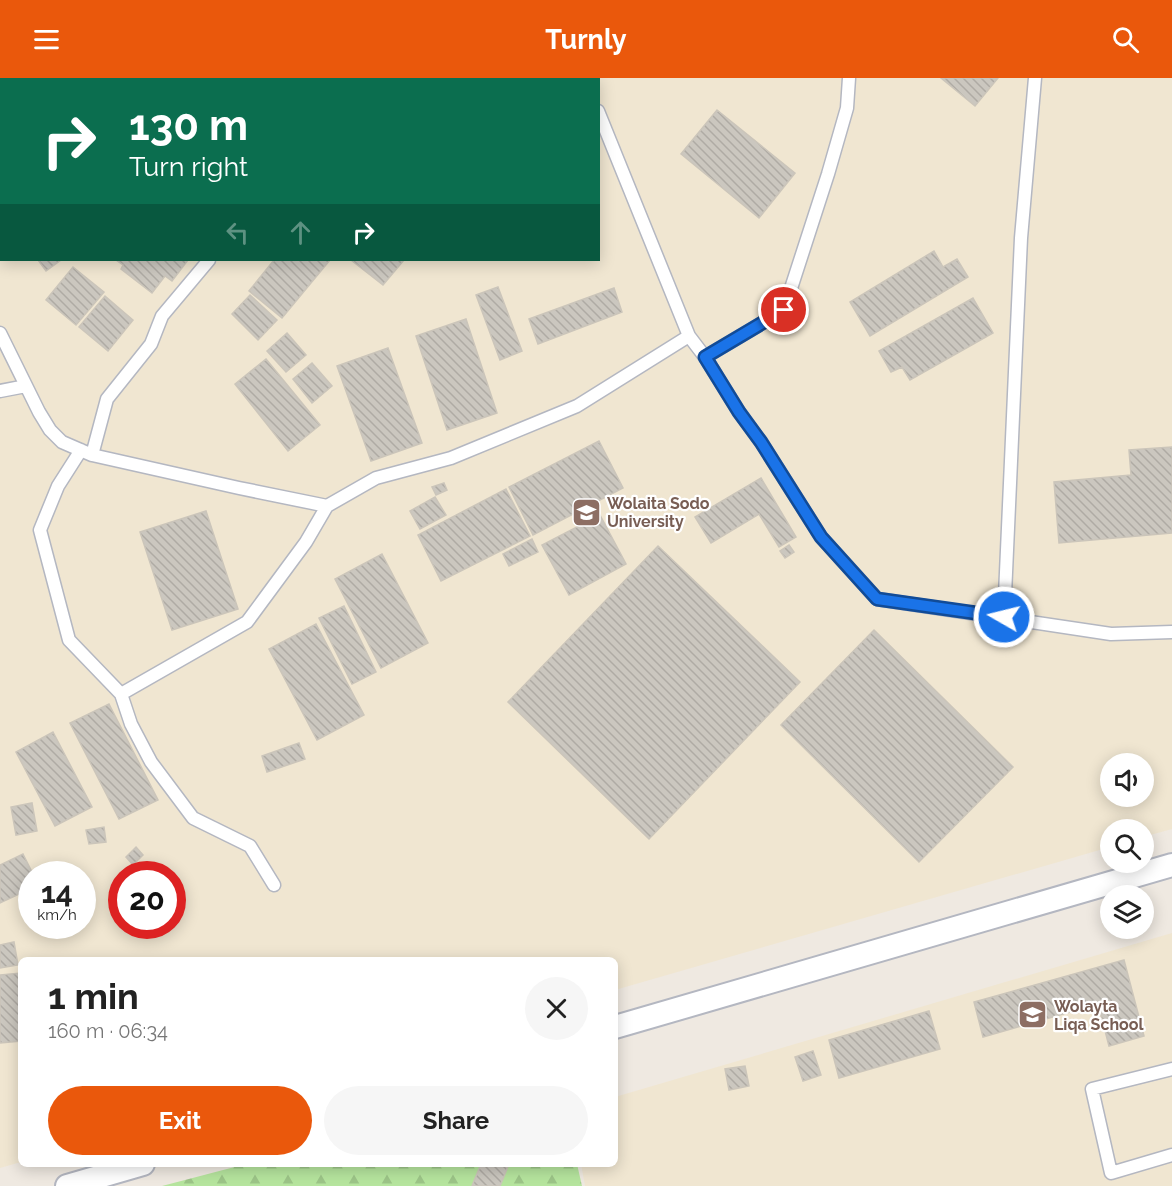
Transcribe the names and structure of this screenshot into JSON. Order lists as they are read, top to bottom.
{
  "places": {
    "school or university": ["Wolaita Sodo University", "Wolayta Liqa School"]
  },
  "page": {
    "header": "Turnly",
    "turn": ["130 m", "Turn right"],
    "speed": "14 km/h",
    "limit": "20",
    "heading": ["1 min", "160 m · 06:34"],
    "buttons": ["Exit", "Share"]
  }
}
